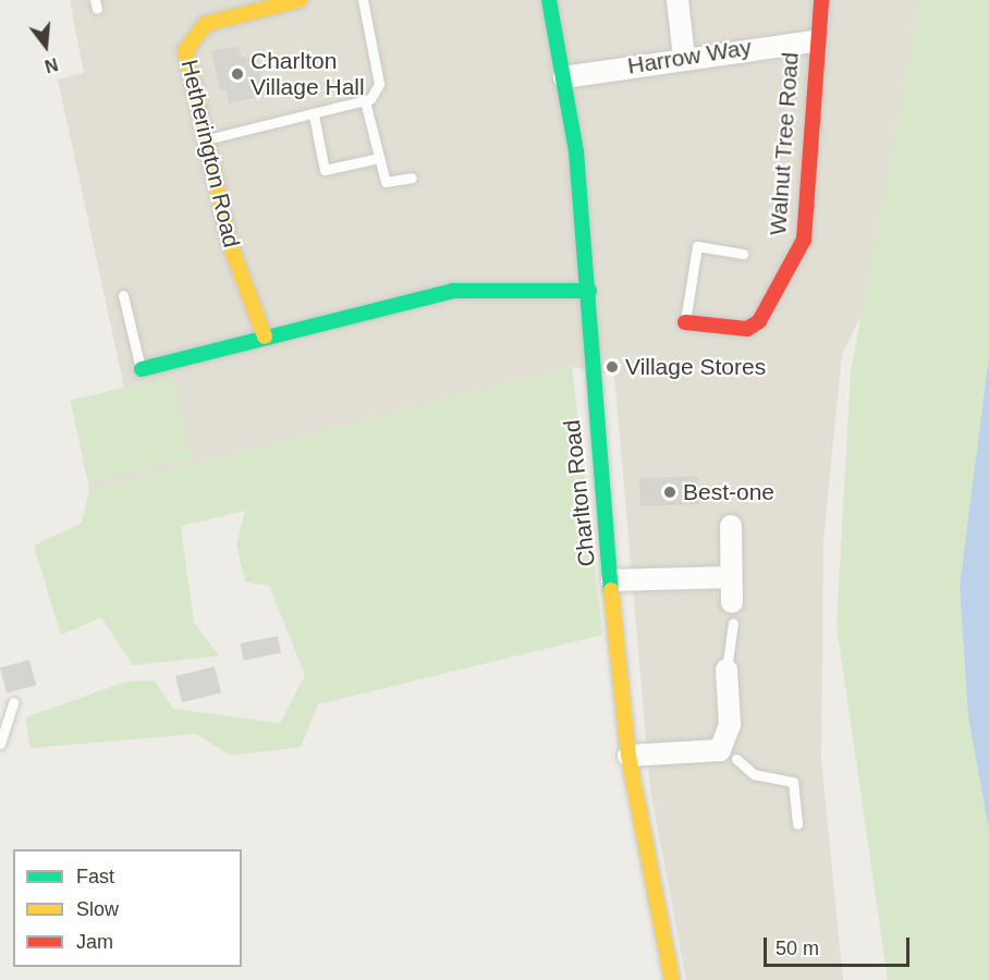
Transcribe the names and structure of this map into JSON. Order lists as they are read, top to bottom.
{
  "streets": {
    "street": [
      "Harrow Way",
      "Walnut Tree Road",
      "Hetherington Road",
      "Charlton Road"
    ]
  },
  "crossings": [
    ["Harrow Way", "Walnut Tree Road"],
    ["Harrow Way", "Charlton Road"]
  ],
  "places": ["Charlton Village Hall", "Village Stores", "Best-one"],
  "legend": ["Fast", "Slow", "Jam"],
  "scale_bar": "50 m",
  "north": "bottom"
}
